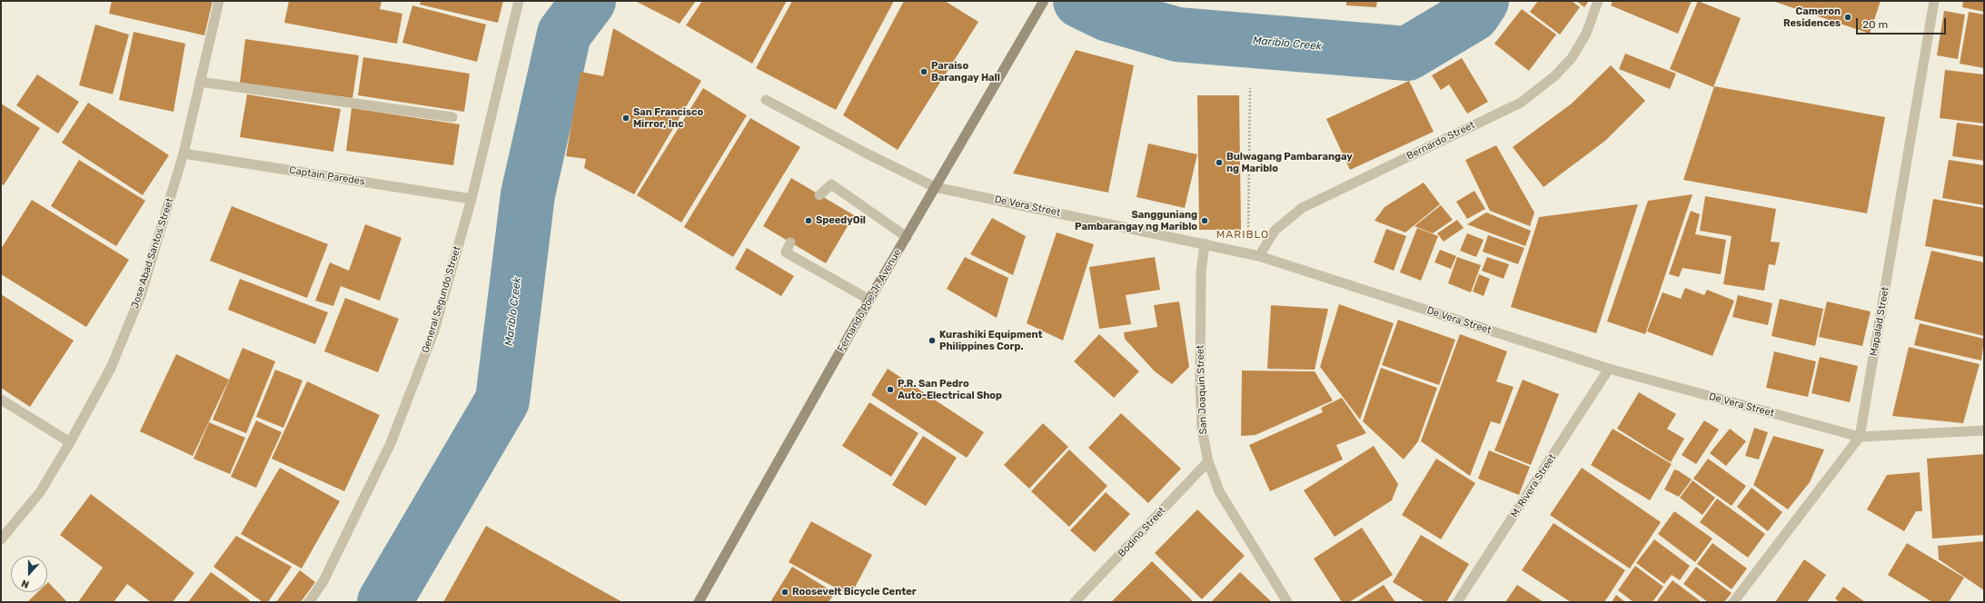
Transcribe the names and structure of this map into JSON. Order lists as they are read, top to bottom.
{
  "streets": {
    "main road": ["Fernando Poe Jr. Avenue"],
    "street": [
      "Bernardo Street",
      "Captain Paredes",
      "De Vera Street",
      "Jose Abad Santos Street",
      "General Segundo Street",
      "Mapalad Street",
      "San Joaquin Street",
      "M. Rivera Street",
      "Bodino Street"
    ]
  },
  "crossings": [
    ["Bernardo Street", "De Vera Street"],
    ["Captain Paredes", "Jose Abad Santos Street"],
    ["Captain Paredes", "General Segundo Street"],
    ["De Vera Street", "Fernando Poe Jr. Avenue"],
    ["De Vera Street", "Mapalad Street"],
    ["De Vera Street", "San Joaquin Street"],
    ["De Vera Street", "M. Rivera Street"],
    ["San Joaquin Street", "Bodino Street"]
  ],
  "districts": ["MARIBLO"],
  "water": ["Mariblo Creek"],
  "places": [
    "Cameron Residences",
    "Paraiso Barangay Hall",
    "San Francisco Mirror, Inc",
    "Bulwagang Pambarangay ng Mariblo",
    "SpeedyOil",
    "Sangguniang Pambarangay ng Mariblo",
    "Kurashiki Equipment Philippines Corp.",
    "P.R. San Pedro Auto-Electrical Shop",
    "Roosevelt Bicycle Center"
  ],
  "scale_bar": "20 m",
  "north": "bottom"
}
